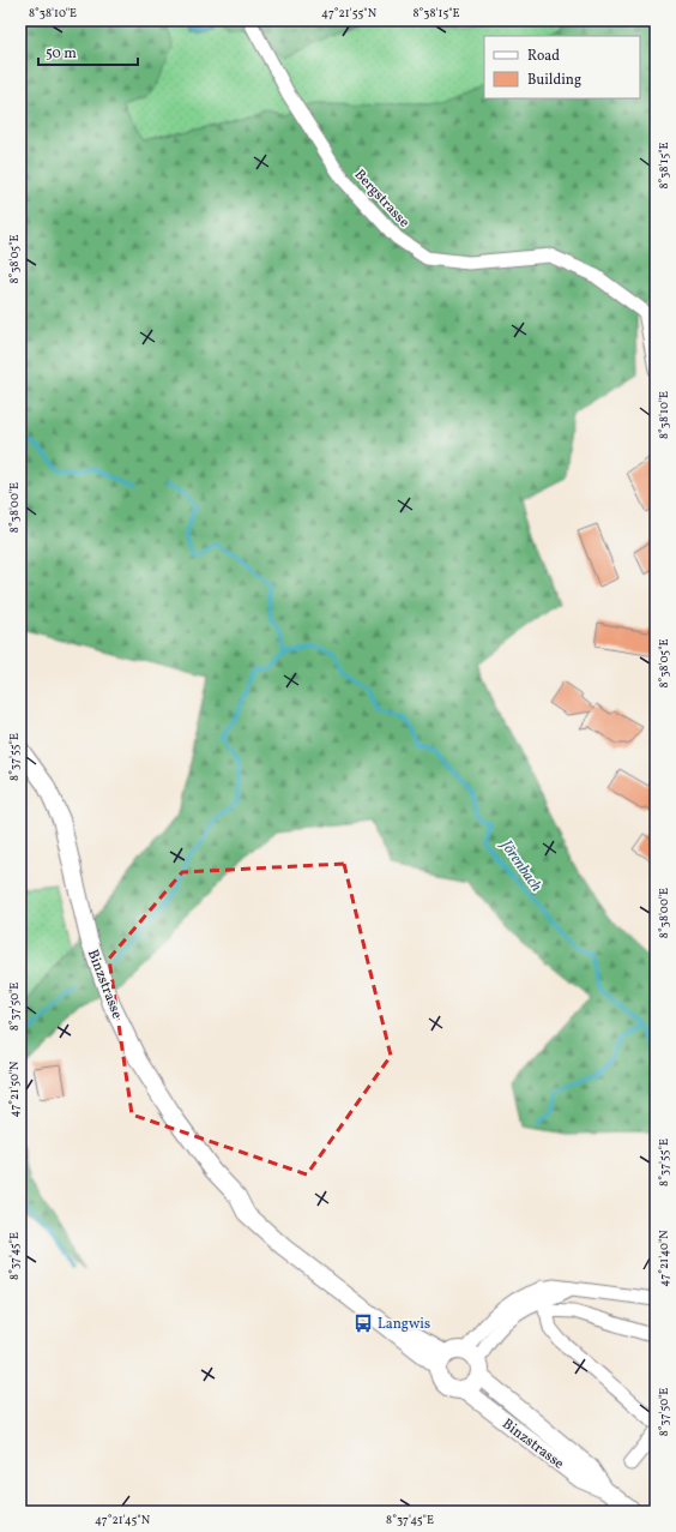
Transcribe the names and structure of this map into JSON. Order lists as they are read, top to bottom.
{
  "streets": {
    "main road": ["Binzstrasse"],
    "street": ["Bergstrasse"]
  },
  "water": ["Jörenbach"],
  "places": {
    "bus stop": ["Langwis"]
  },
  "legend": ["Road", "Building"],
  "scale_bar": "50 m",
  "coordinates": [
    "8°38'10\"E",
    "47°21'55\"N",
    "8°38'15\"E",
    "8°38'05\"E",
    "8°38'00\"E",
    "8°37'55\"E",
    "8°37'50\"E",
    "47°21'50\"N",
    "8°37'45\"E",
    "47°21'40\"N",
    "47°21'45\"N"
  ]
}
